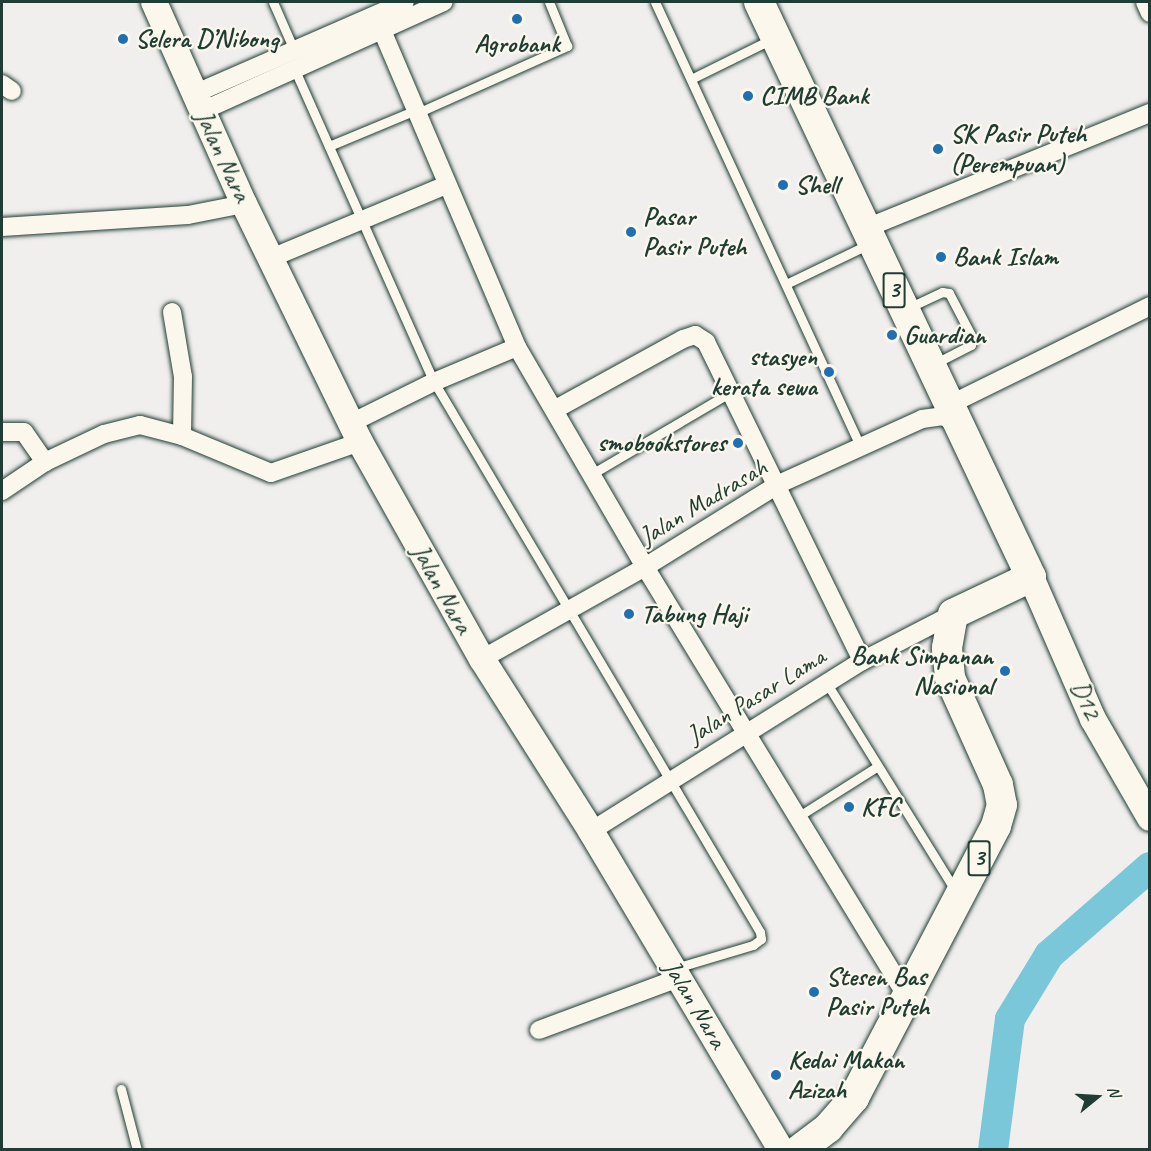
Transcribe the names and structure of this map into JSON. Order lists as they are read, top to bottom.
{
  "streets": {
    "main road": ["Jalan Nara", "3", "D12"],
    "street": ["Jalan Madrasah", "Jalan Pasar Lama"]
  },
  "crossings": [
    ["Jalan Nara", "Jalan Madrasah"],
    ["Jalan Nara", "Jalan Pasar Lama"],
    ["3", "Jalan Madrasah"],
    ["3", "Jalan Pasar Lama"],
    ["3", "D12"]
  ],
  "places": [
    "Agrobank",
    "Selera D’Nibong",
    "CIMB Bank",
    "SK Pasir Puteh (Perempuan)",
    "Shell",
    "Pasar Pasir Puteh",
    "Bank Islam",
    "Guardian",
    "stasyen kerata sewa",
    "smobookstores",
    "Tabung Haji",
    "Bank Simpanan Nasional",
    "KFC",
    "Stesen Bas Pasir Puteh",
    "Kedai Makan Azizah"
  ],
  "north": "right"
}
